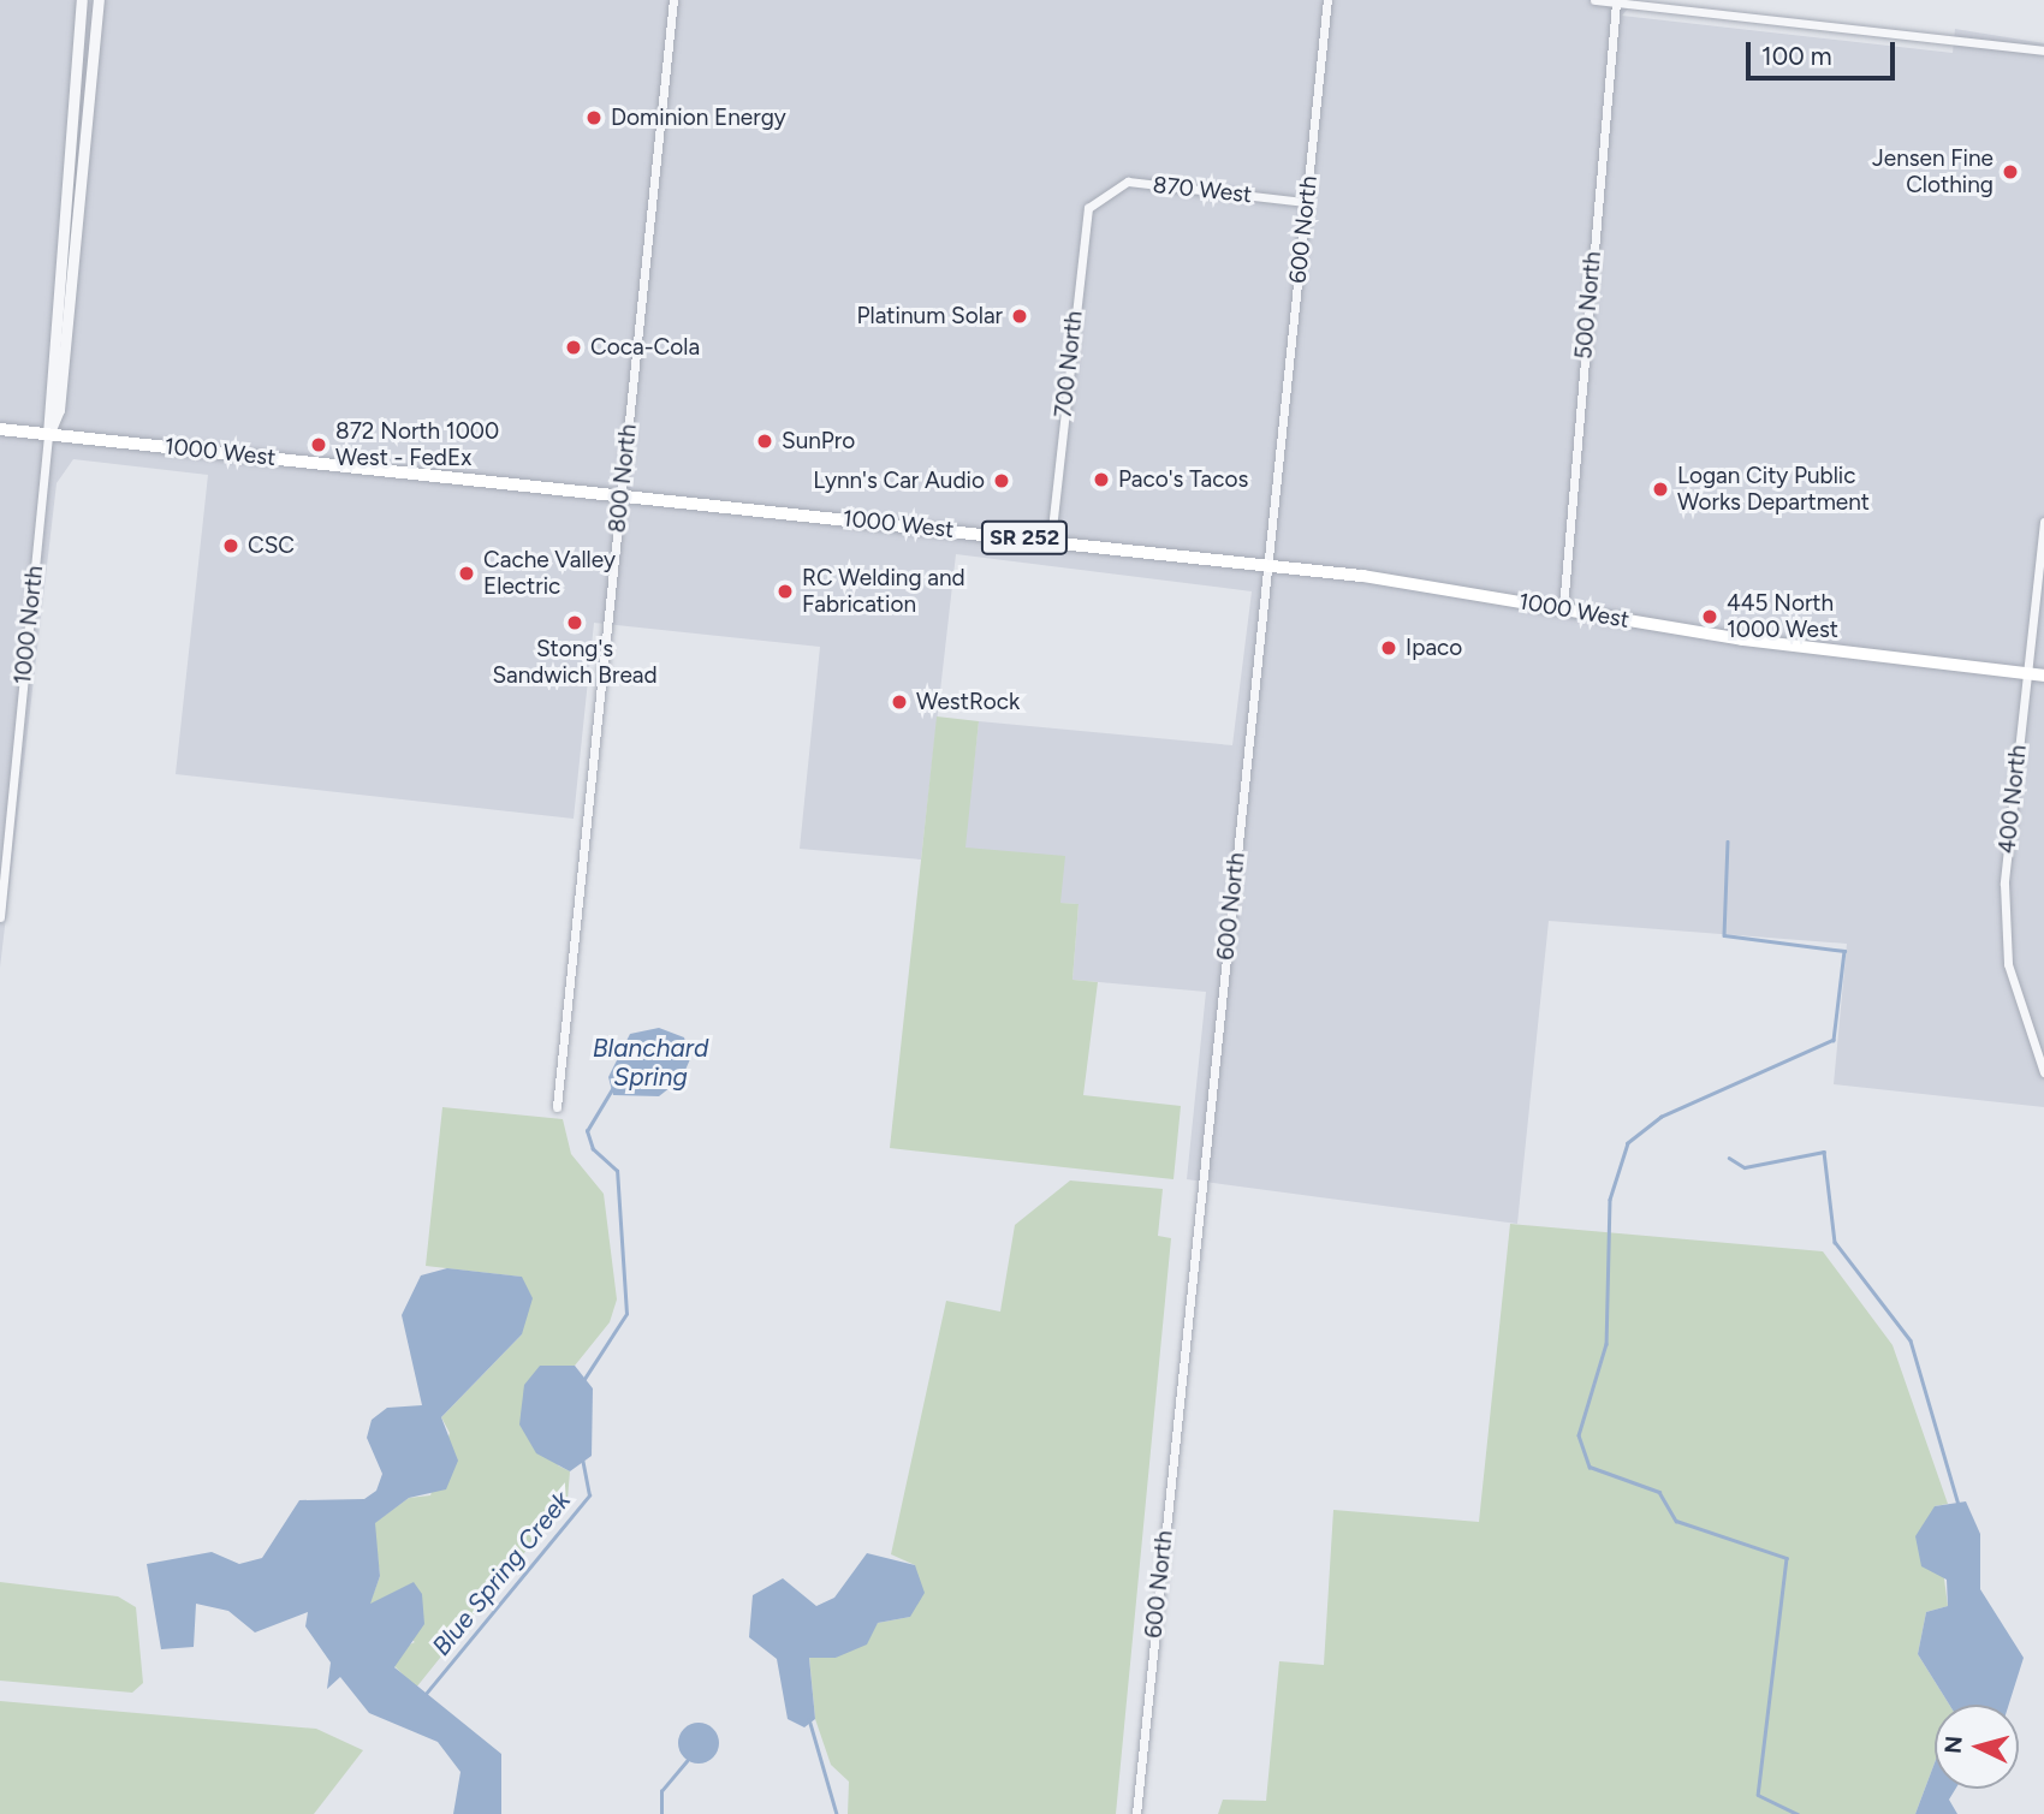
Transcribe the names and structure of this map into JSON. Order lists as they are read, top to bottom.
{
  "streets": {
    "main road": ["1000 West", "SR 252"],
    "street": [
      "870 West",
      "600 North",
      "500 North",
      "700 North",
      "800 North",
      "1000 North",
      "400 North"
    ]
  },
  "crossings": [
    ["870 West", "600 North"],
    ["870 West", "700 North"],
    ["600 North", "1000 West"],
    ["500 North", "1000 West"],
    ["700 North", "1000 West"],
    ["1000 West", "800 North"],
    ["1000 West", "1000 North"],
    ["1000 West", "400 North"]
  ],
  "water": ["Blanchard Spring", "Blue Spring Creek"],
  "places": [
    "Dominion Energy",
    "Jensen Fine Clothing",
    "Platinum Solar",
    "Coca-Cola",
    "SunPro",
    "872 North 1000 West - FedEx",
    "Paco's Tacos",
    "Lynn's Car Audio",
    "Logan City Public Works Department",
    "CSC",
    "Cache Valley Electric",
    "RC Welding and Fabrication",
    "445 North 1000 West",
    "Stong's Sandwich Bread",
    "Ipaco",
    "WestRock"
  ],
  "scale_bar": "100 m",
  "north": "left"
}
